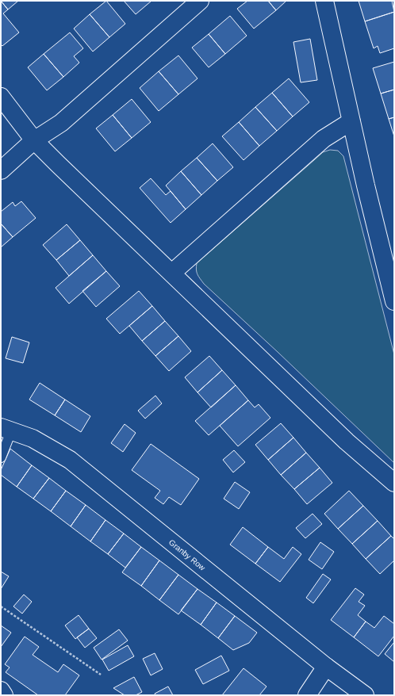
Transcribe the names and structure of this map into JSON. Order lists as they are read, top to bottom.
{
  "streets": {
    "street": ["Granby Row"]
  }
}
